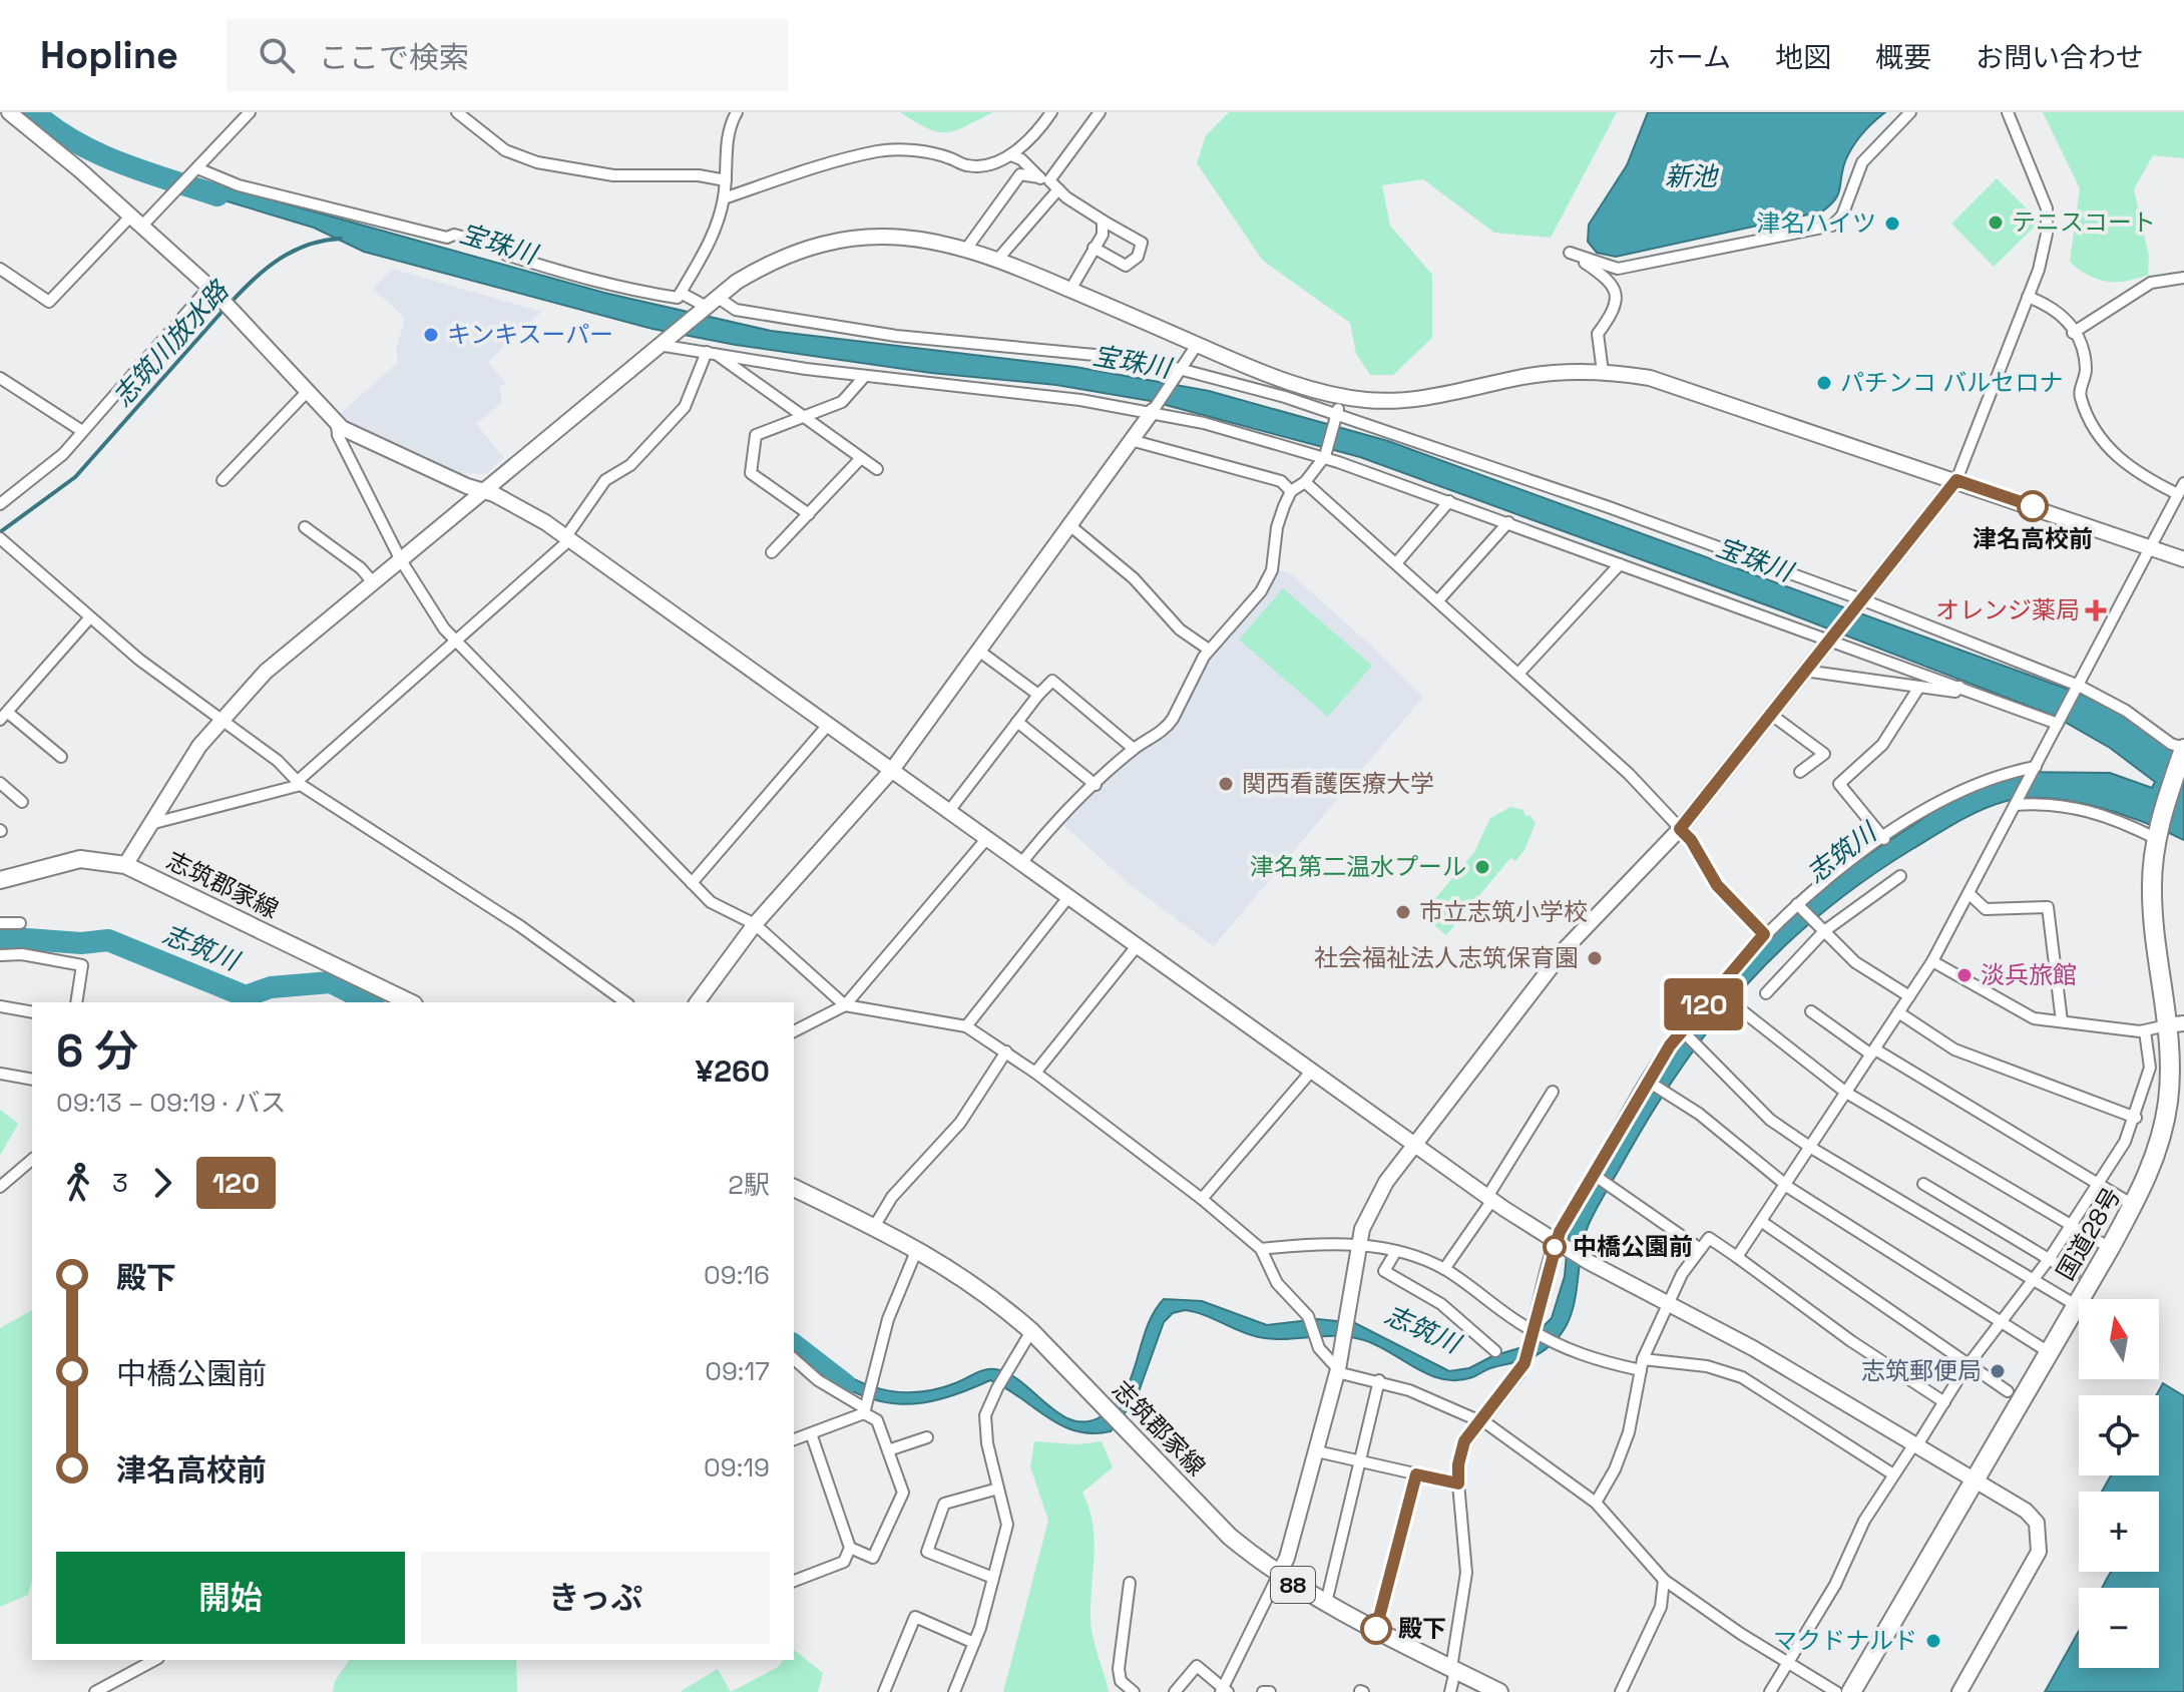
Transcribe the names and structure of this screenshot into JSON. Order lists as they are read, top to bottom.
{
  "streets": {
    "highway": ["国道28号"],
    "main road": ["志筑郡家線", "88"]
  },
  "water": [
    "新池",
    "宝珠川",
    "志筑川放水路",
    "志筑川"
  ],
  "places": {
    "other": [
      "テニスコート",
      "津名ハイツ",
      "キンキスーパー",
      "パチンコ バルセロナ",
      "津名高校前",
      "関西看護医療大学",
      "津名第二温水プール",
      "市立志筑小学校",
      "社会福祉法人志筑保育園",
      "淡兵旅館",
      "中橋公園前",
      "志筑郵便局",
      "殿下",
      "マクドナルド"
    ],
    "health": ["オレンジ薬局"]
  },
  "lines": ["bus line 120"],
  "north": "top",
  "page": {
    "header": "Hopline",
    "search": "ここで検索",
    "nav": [
      "ホーム",
      "地図",
      "概要",
      "お問い合わせ"
    ],
    "on_map": "120",
    "heading": ["6 分", "09:13 – 09:19 · バス", "¥260"],
    "legs": ["3", "120", "2駅"],
    "list": [
      {
        "name": "殿下",
        "value": "09:16"
      },
      {
        "name": "中橋公園前",
        "value": "09:17"
      },
      {
        "name": "津名高校前",
        "value": "09:19"
      }
    ],
    "map_buttons": ["+", "−"],
    "buttons": ["開始", "きっぷ"]
  }
}
